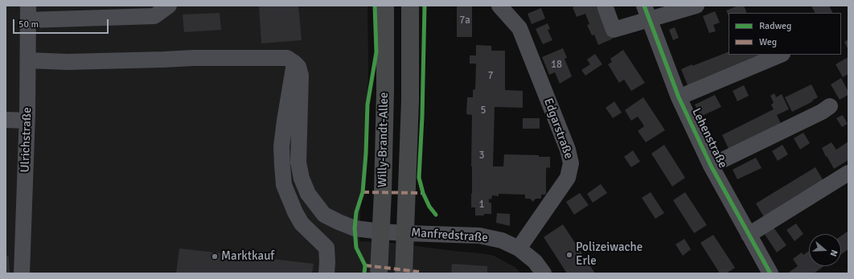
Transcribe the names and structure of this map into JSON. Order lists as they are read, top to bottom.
{
  "streets": {
    "main road": ["Willy-Brandt-Allee"],
    "street": [
      "Edgarstraße",
      "Lehenstraße",
      "Ulrichstraße",
      "Manfredstraße"
    ]
  },
  "crossings": [
    ["Edgarstraße", "Manfredstraße"],
    ["Willy-Brandt-Allee", "Manfredstraße"]
  ],
  "places": ["Polizeiwache Erle", "Marktkauf"],
  "house_numbers": [
    "7a",
    "18",
    "7",
    "5",
    "3",
    "1"
  ],
  "legend": ["Radweg", "Weg"],
  "scale_bar": "50 m",
  "north": "right"
}
